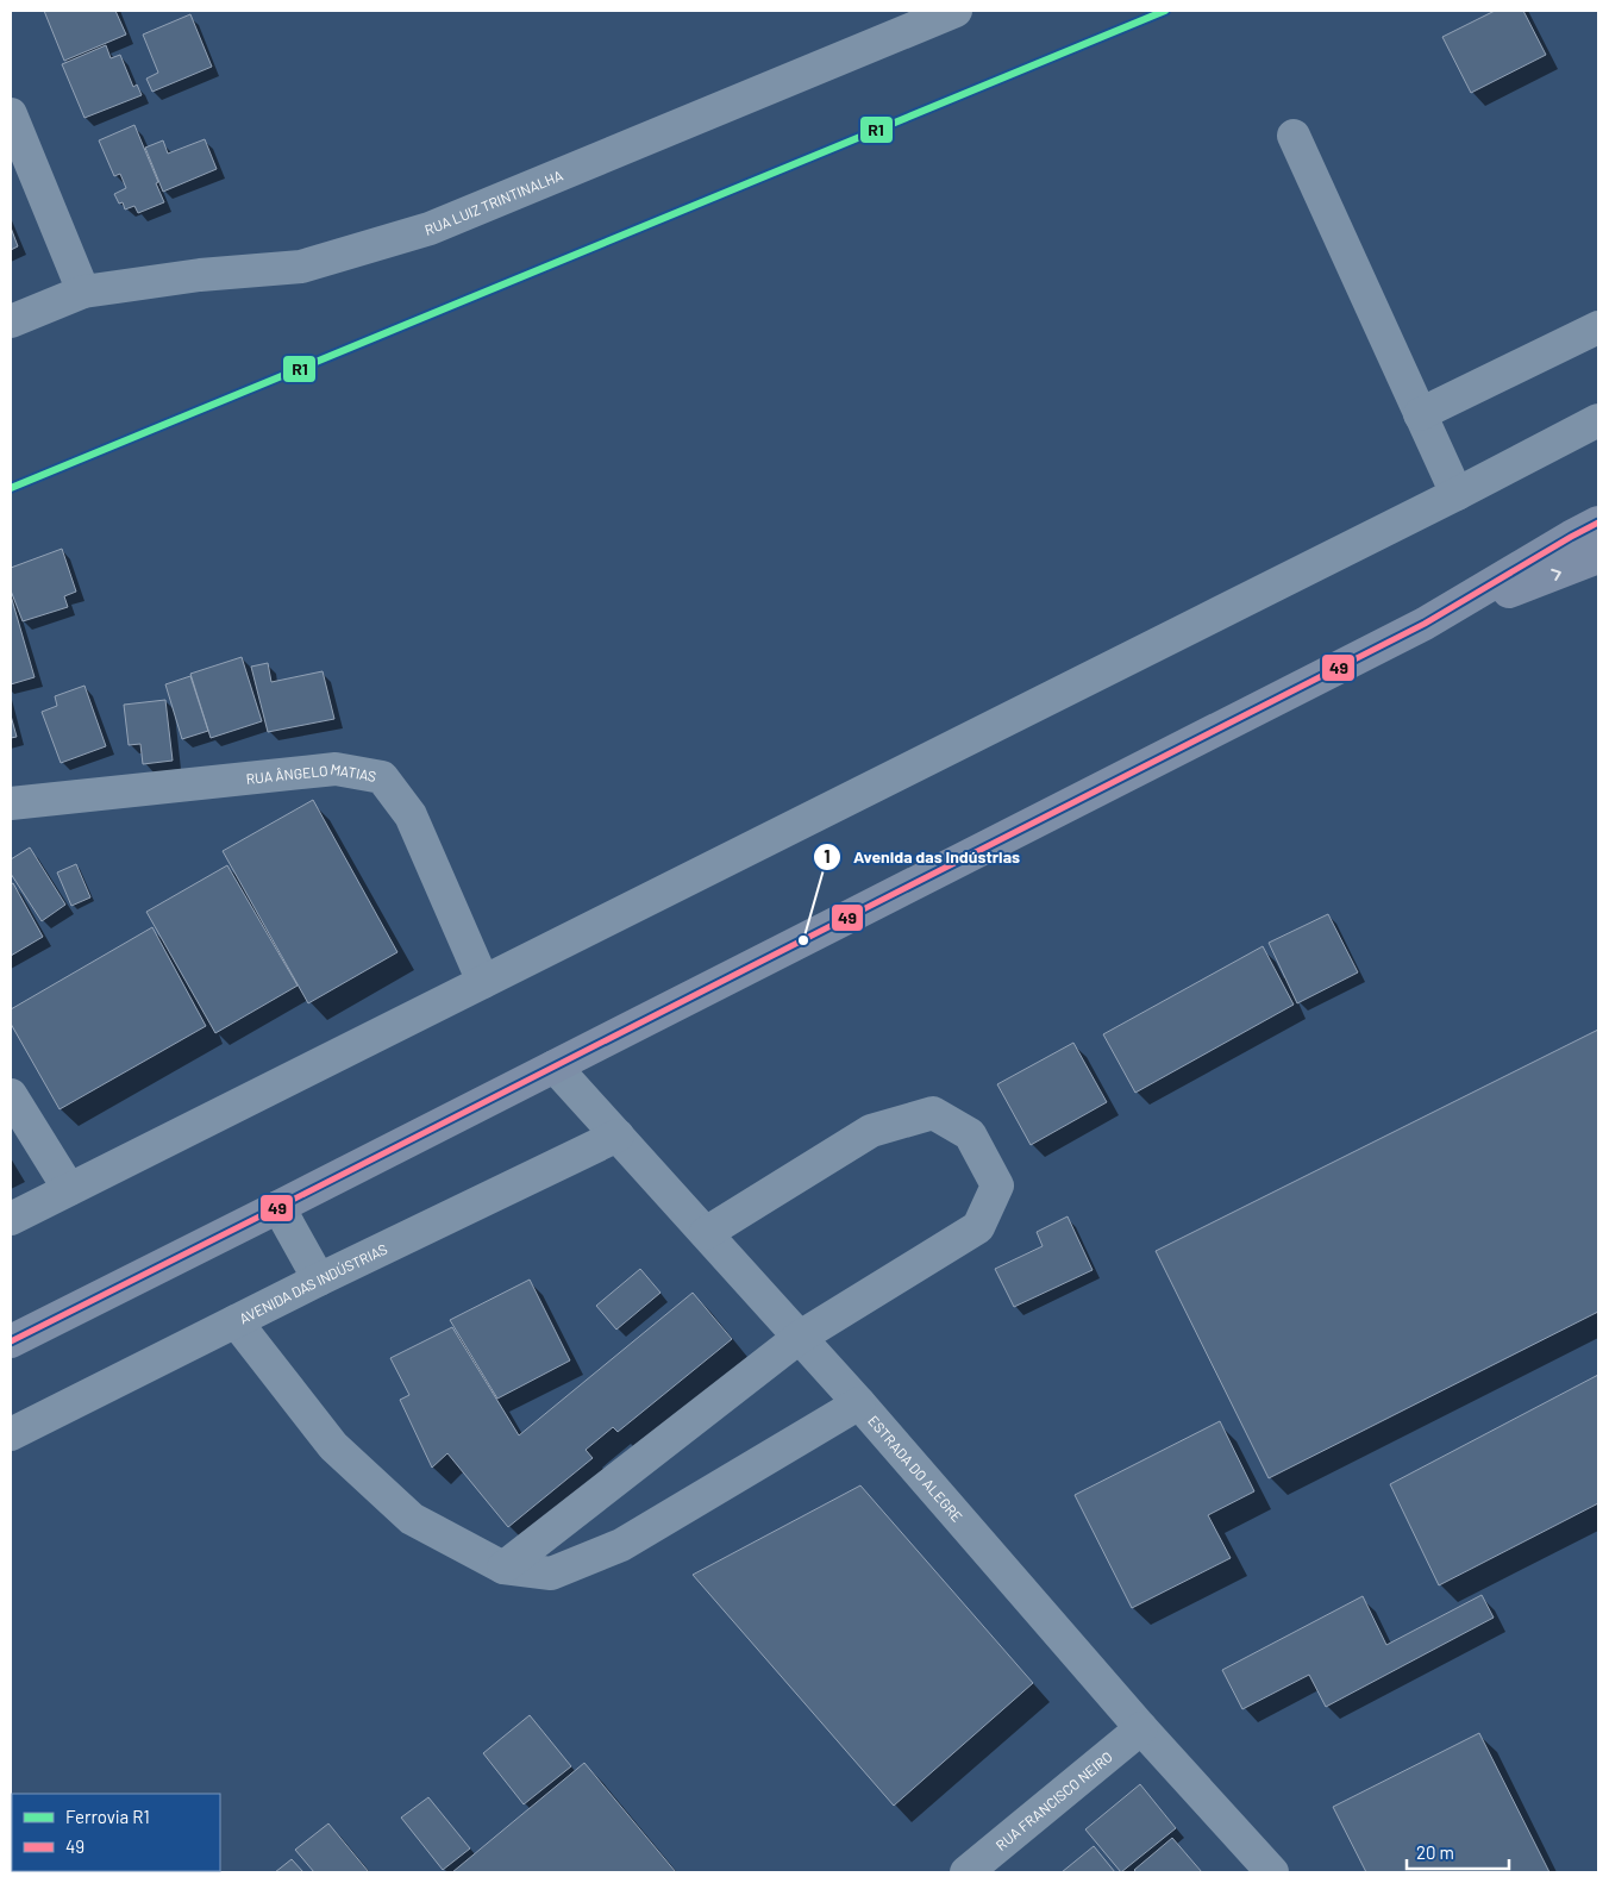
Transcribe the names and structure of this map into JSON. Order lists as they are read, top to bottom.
{
  "streets": {
    "street": [
      "RUA LUIZ TRINTINALHA",
      "RUA ÂNGELO MATIAS",
      "AVENIDA DAS INDÚSTRIAS",
      "ESTRADA DO ALEGRE",
      "RUA FRANCISCO NEIRO"
    ]
  },
  "crossings": [
    ["AVENIDA DAS INDÚSTRIAS", "ESTRADA DO ALEGRE"],
    ["ESTRADA DO ALEGRE", "RUA FRANCISCO NEIRO"]
  ],
  "places": ["Avenida das Indústrias"],
  "lines": ["rail line R1", "transit line 49"],
  "legend": ["Ferrovia R1", "49"],
  "scale_bar": "20 m"
}
